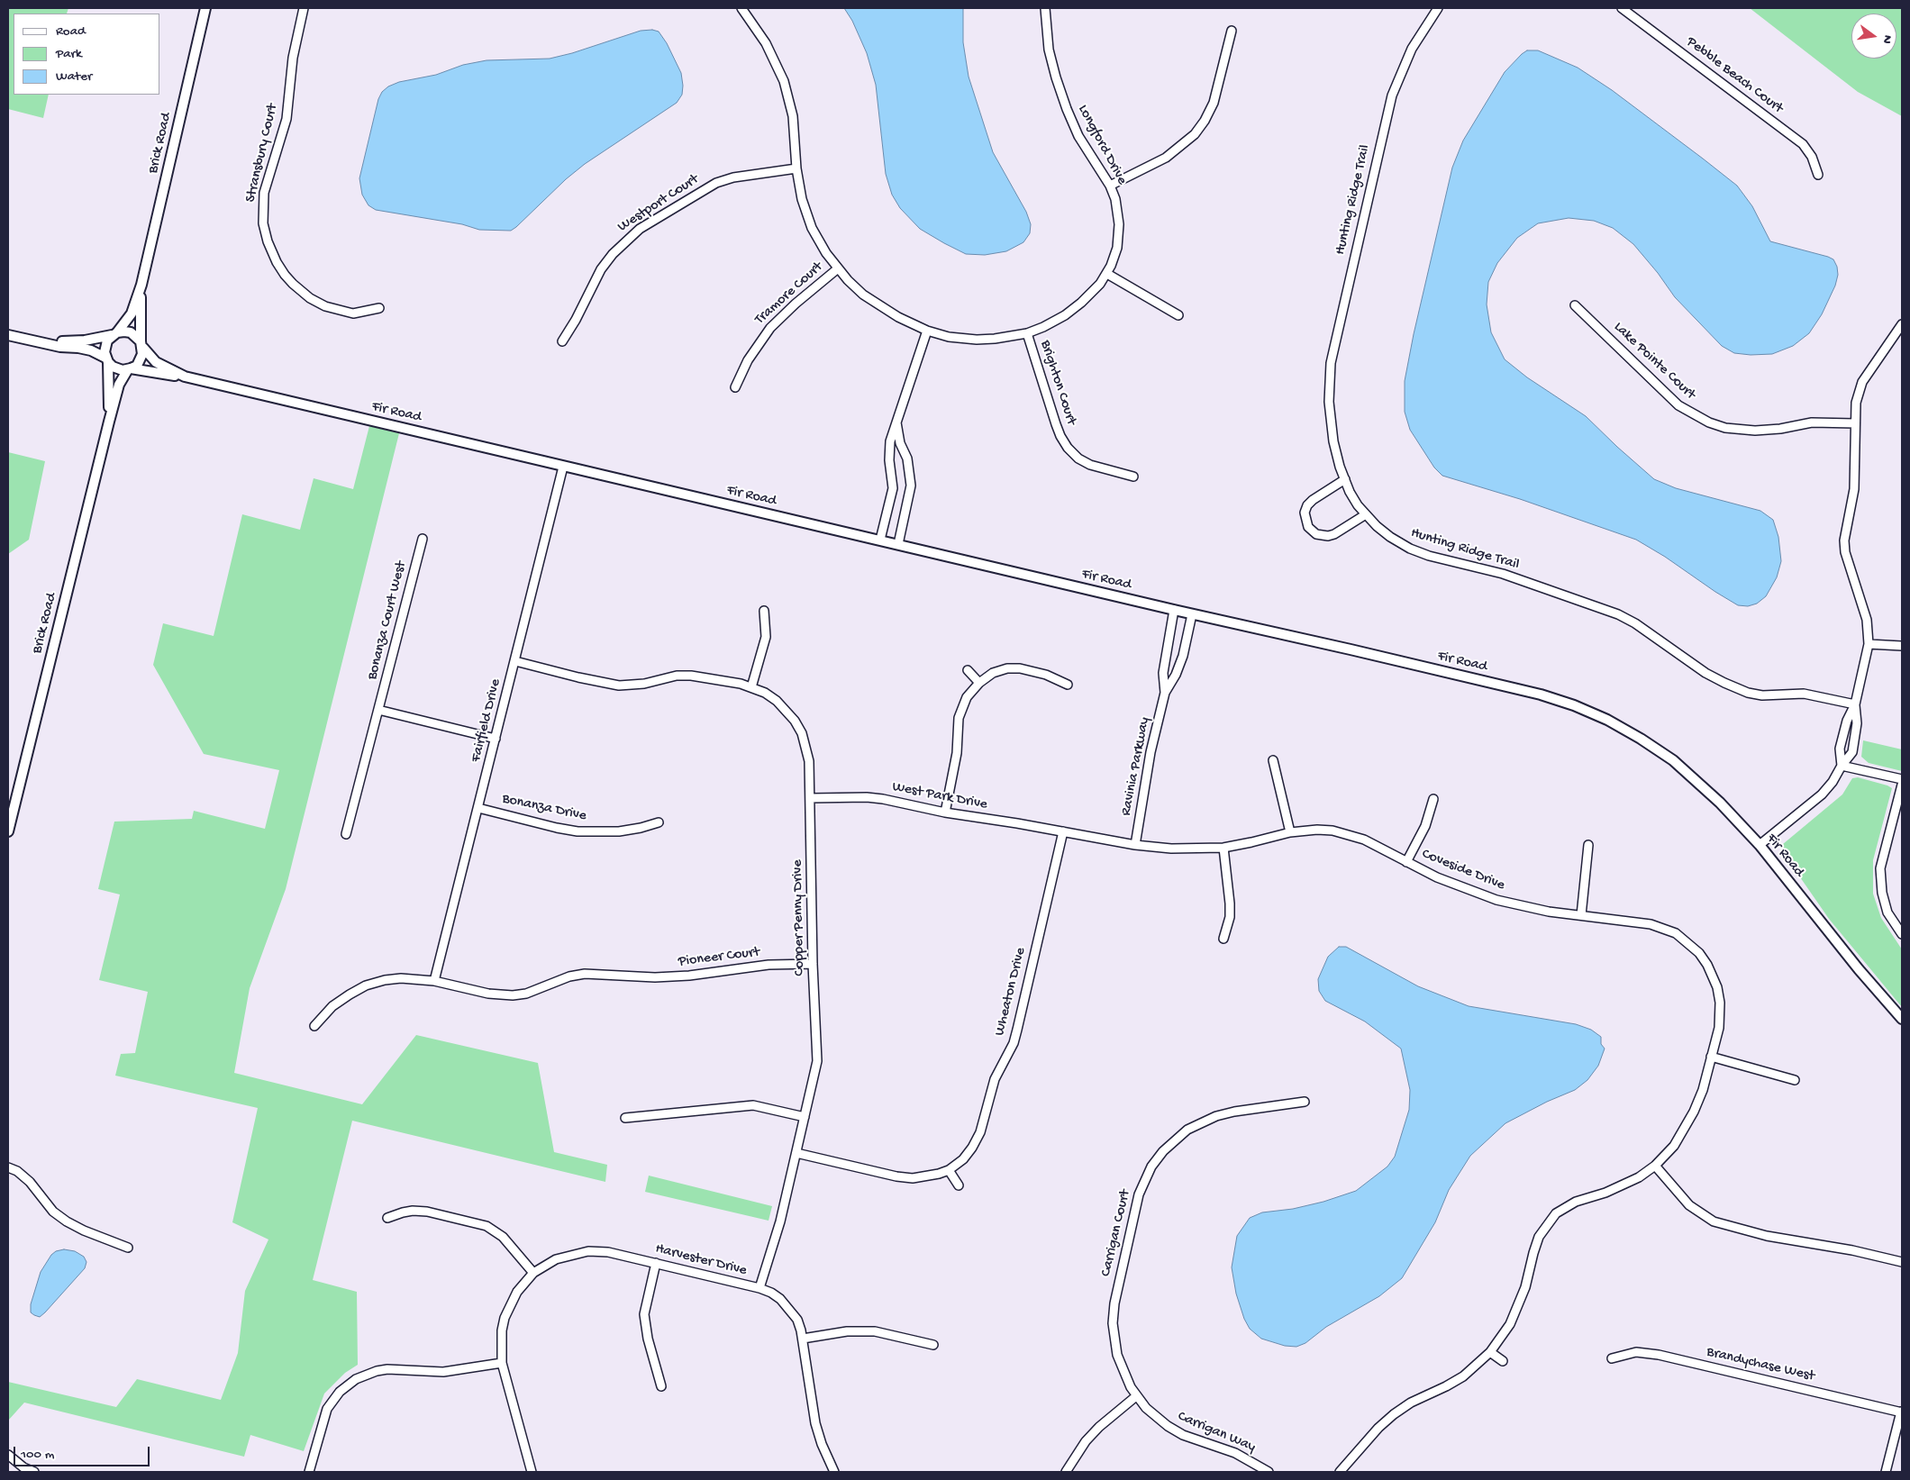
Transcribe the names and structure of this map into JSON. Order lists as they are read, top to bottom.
{
  "streets": {
    "street": [
      "Pebble Beach Court",
      "Brick Road",
      "Longford Drive",
      "Stransbury Court",
      "Hunting Ridge Trail",
      "Westport Court",
      "Tramore Court",
      "Lake Pointe Court",
      "Brighton Court",
      "Fir Road",
      "Bonanza Court West",
      "Fairfield Drive",
      "Ravinia Parkway",
      "West Park Drive",
      "Bonanza Drive",
      "Coveside Drive",
      "Copper Penny Drive",
      "Pioneer Court",
      "Wheaton Drive",
      "Carrigan Court",
      "Harvester Drive",
      "Brandychase West",
      "Carrigan Way"
    ]
  },
  "crossings": [
    ["Brick Road", "Fir Road"],
    ["Longford Drive", "Westport Court"],
    ["Longford Drive", "Tramore Court"],
    ["Longford Drive", "Brighton Court"],
    ["Fir Road", "Fairfield Drive"],
    ["Fairfield Drive", "Bonanza Drive"],
    ["Fairfield Drive", "Copper Penny Drive"],
    ["Fairfield Drive", "Pioneer Court"],
    ["Ravinia Parkway", "Coveside Drive"],
    ["West Park Drive", "Coveside Drive"],
    ["West Park Drive", "Copper Penny Drive"],
    ["West Park Drive", "Wheaton Drive"],
    ["Coveside Drive", "Wheaton Drive"],
    ["Copper Penny Drive", "Pioneer Court"],
    ["Copper Penny Drive", "Harvester Drive"],
    ["Carrigan Court", "Carrigan Way"]
  ],
  "legend": ["Road", "Park", "Water"],
  "scale_bar": "100 m",
  "north": "right"
}
